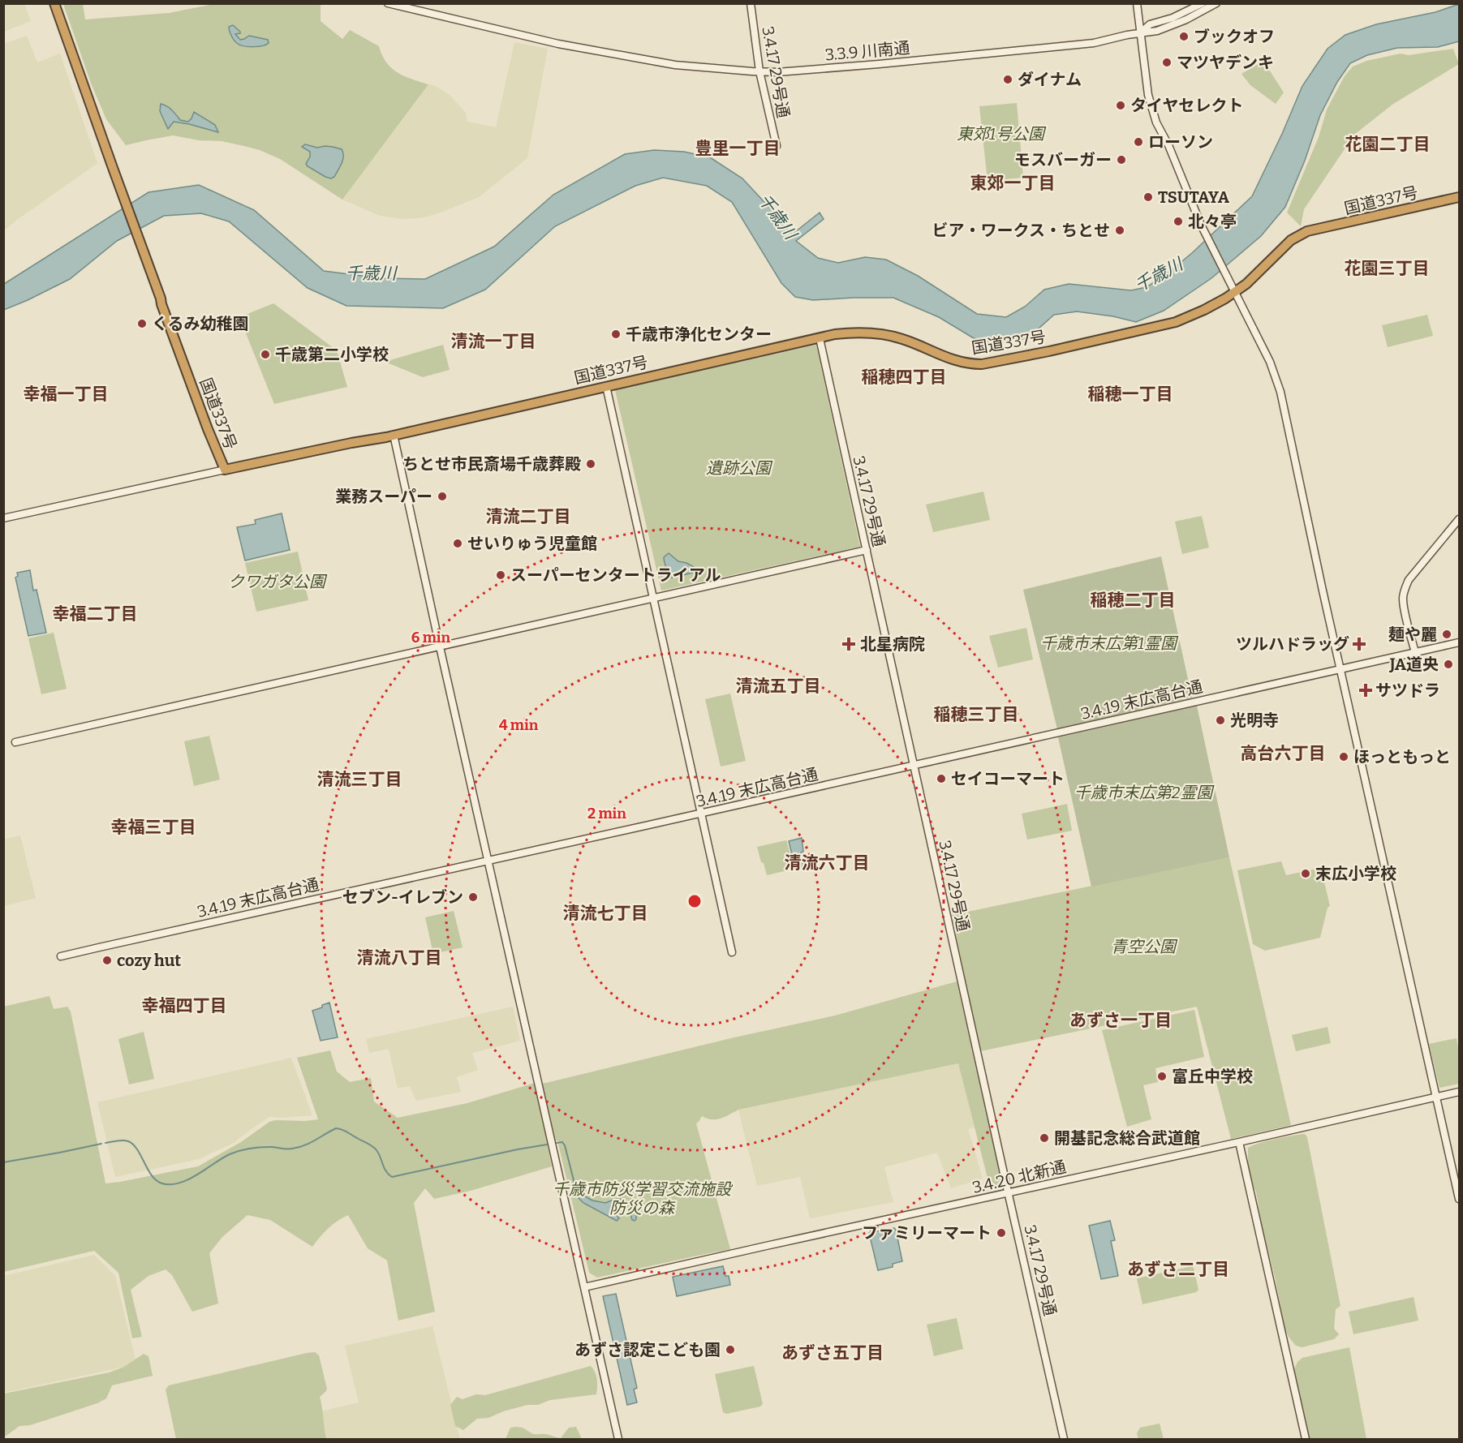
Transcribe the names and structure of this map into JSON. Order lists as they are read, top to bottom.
{
  "streets": {
    "highway": ["国道337号"],
    "street": [
      "3.3.9 川南通",
      "3.4.17 29号通",
      "3.4.19 末広高台通",
      "3.4.20 北新通"
    ]
  },
  "crossings": [
    ["3.3.9 川南通", "3.4.17 29号通"],
    ["3.4.17 29号通", "国道337号"],
    ["3.4.17 29号通", "3.4.19 末広高台通"],
    ["3.4.17 29号通", "3.4.20 北新通"]
  ],
  "districts": [
    "花園二丁目",
    "豊里一丁目",
    "東郊一丁目",
    "花園三丁目",
    "清流一丁目",
    "稲穂四丁目",
    "幸福一丁目",
    "稲穂一丁目",
    "清流二丁目",
    "稲穂二丁目",
    "幸福二丁目",
    "清流五丁目",
    "稲穂三丁目",
    "高台六丁目",
    "清流三丁目",
    "幸福三丁目",
    "清流六丁目",
    "清流七丁目",
    "清流八丁目",
    "幸福四丁目",
    "あずさ一丁目",
    "あずさ二丁目",
    "あずさ五丁目"
  ],
  "water": ["千歳川"],
  "parks": [
    "東郊1号公園",
    "遺跡公園",
    "クワガタ公園",
    "千歳市末広第1霊園",
    "千歳市末広第2霊園",
    "青空公園",
    "千歳市防災学習交流施設 防災の森"
  ],
  "places": {
    "other": [
      "ブックオフ",
      "マツヤデンキ",
      "ダイナム",
      "タイヤセレクト",
      "ローソン",
      "モスバーガー",
      "TSUTAYA",
      "北々亭",
      "ビア・ワークス・ちとせ",
      "くるみ幼稚園",
      "千歳市浄化センター",
      "千歳第二小学校",
      "ちとせ市民斎場千歳葬殿",
      "業務スーパー",
      "せいりゅう児童館",
      "スーパーセンタートライアル",
      "麺や麗",
      "JA道央",
      "光明寺",
      "ほっともっと",
      "セイコーマート",
      "末広小学校",
      "セブン-イレブン",
      "cozy hut",
      "富丘中学校",
      "開基記念総合武道館",
      "ファミリーマート",
      "あずさ認定こども園"
    ],
    "health": ["北星病院", "ツルハドラッグ", "サツドラ"]
  },
  "rings": ["6 min", "4 min", "2 min"]
}
